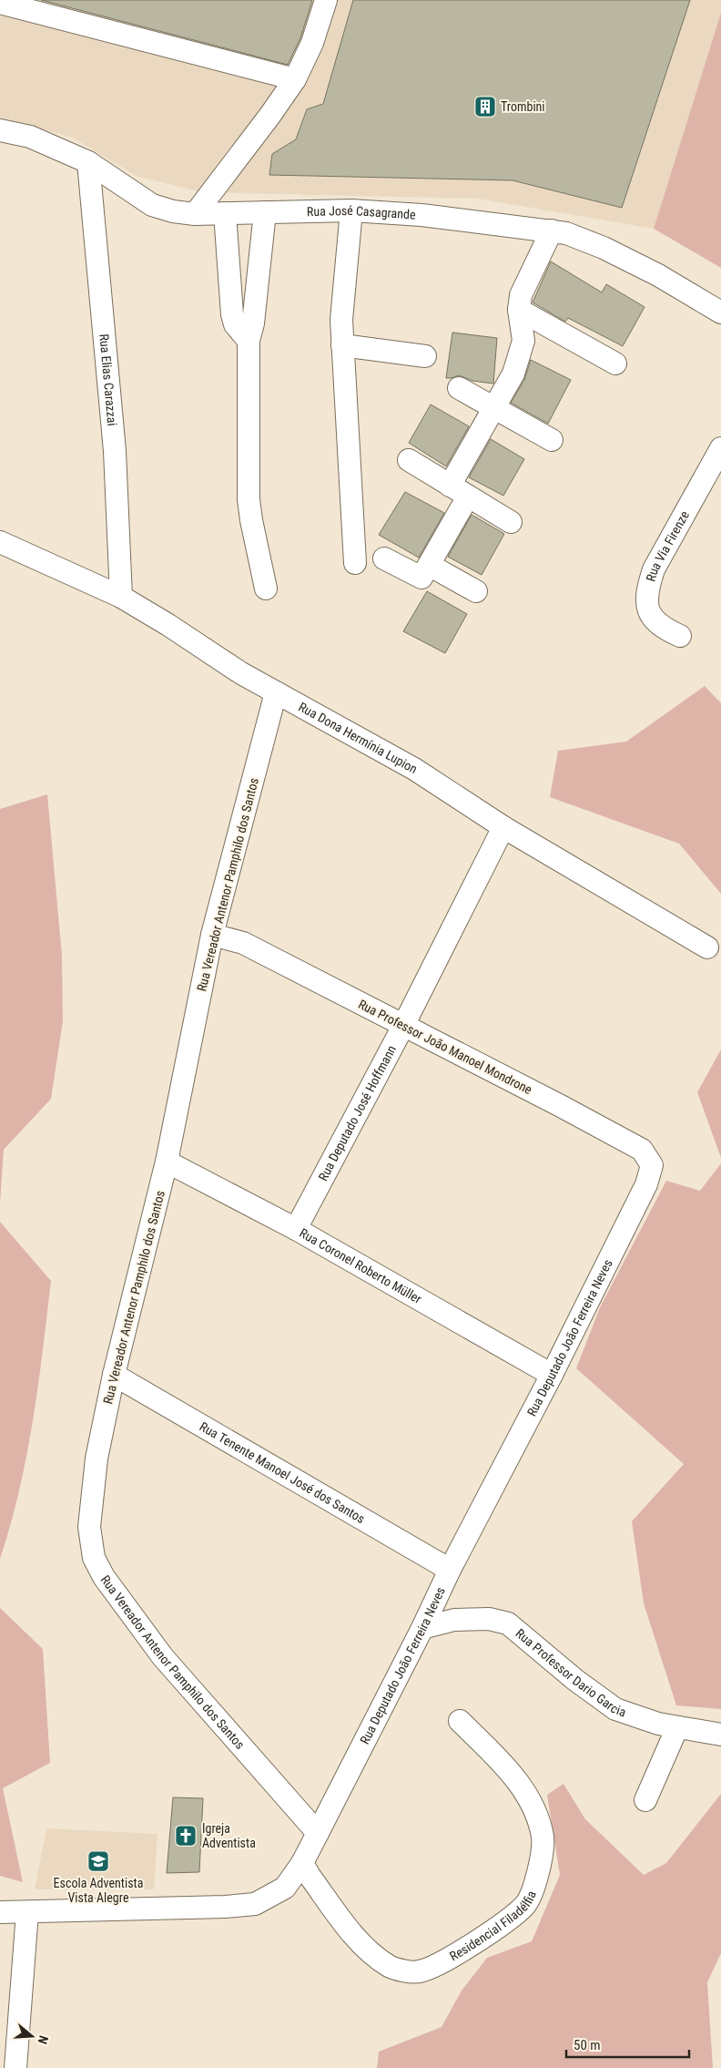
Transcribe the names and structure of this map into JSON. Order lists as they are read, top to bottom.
{
  "streets": {
    "street": [
      "Rua José Casagrande",
      "Rua Elias Carazzai",
      "Rua Via Firenze",
      "Rua Dona Hermínia Lupion",
      "Rua Vereador Antenor Pamphilo dos Santos",
      "Rua Professor João Manoel Mondrone",
      "Rua Deputado José Hoffmann",
      "Rua Coronel Roberto Müller",
      "Rua Deputado João Ferreira Neves",
      "Rua Tenente Manoel José dos Santos",
      "Rua Professor Dario Garcia",
      "Residencial Filadélfia"
    ]
  },
  "crossings": [
    ["Rua José Casagrande", "Rua Elias Carazzai"],
    ["Rua Elias Carazzai", "Rua Dona Hermínia Lupion"],
    ["Rua Dona Hermínia Lupion", "Rua Vereador Antenor Pamphilo dos Santos"],
    ["Rua Dona Hermínia Lupion", "Rua Deputado José Hoffmann"],
    ["Rua Vereador Antenor Pamphilo dos Santos", "Rua Professor João Manoel Mondrone"],
    ["Rua Vereador Antenor Pamphilo dos Santos", "Rua Coronel Roberto Müller"],
    ["Rua Vereador Antenor Pamphilo dos Santos", "Rua Deputado João Ferreira Neves"],
    ["Rua Vereador Antenor Pamphilo dos Santos", "Rua Tenente Manoel José dos Santos"],
    ["Rua Professor João Manoel Mondrone", "Rua Deputado José Hoffmann"],
    ["Rua Professor João Manoel Mondrone", "Rua Deputado João Ferreira Neves"],
    ["Rua Deputado José Hoffmann", "Rua Coronel Roberto Müller"],
    ["Rua Coronel Roberto Müller", "Rua Deputado João Ferreira Neves"],
    ["Rua Deputado João Ferreira Neves", "Rua Tenente Manoel José dos Santos"],
    ["Rua Deputado João Ferreira Neves", "Rua Professor Dario Garcia"],
    ["Rua Deputado João Ferreira Neves", "Residencial Filadélfia"]
  ],
  "places": {
    "building": ["Trombini"],
    "church": ["Igreja Adventista"],
    "school or university": ["Escola Adventista Vista Alegre"]
  },
  "scale_bar": "50 m",
  "north": "right"
}
